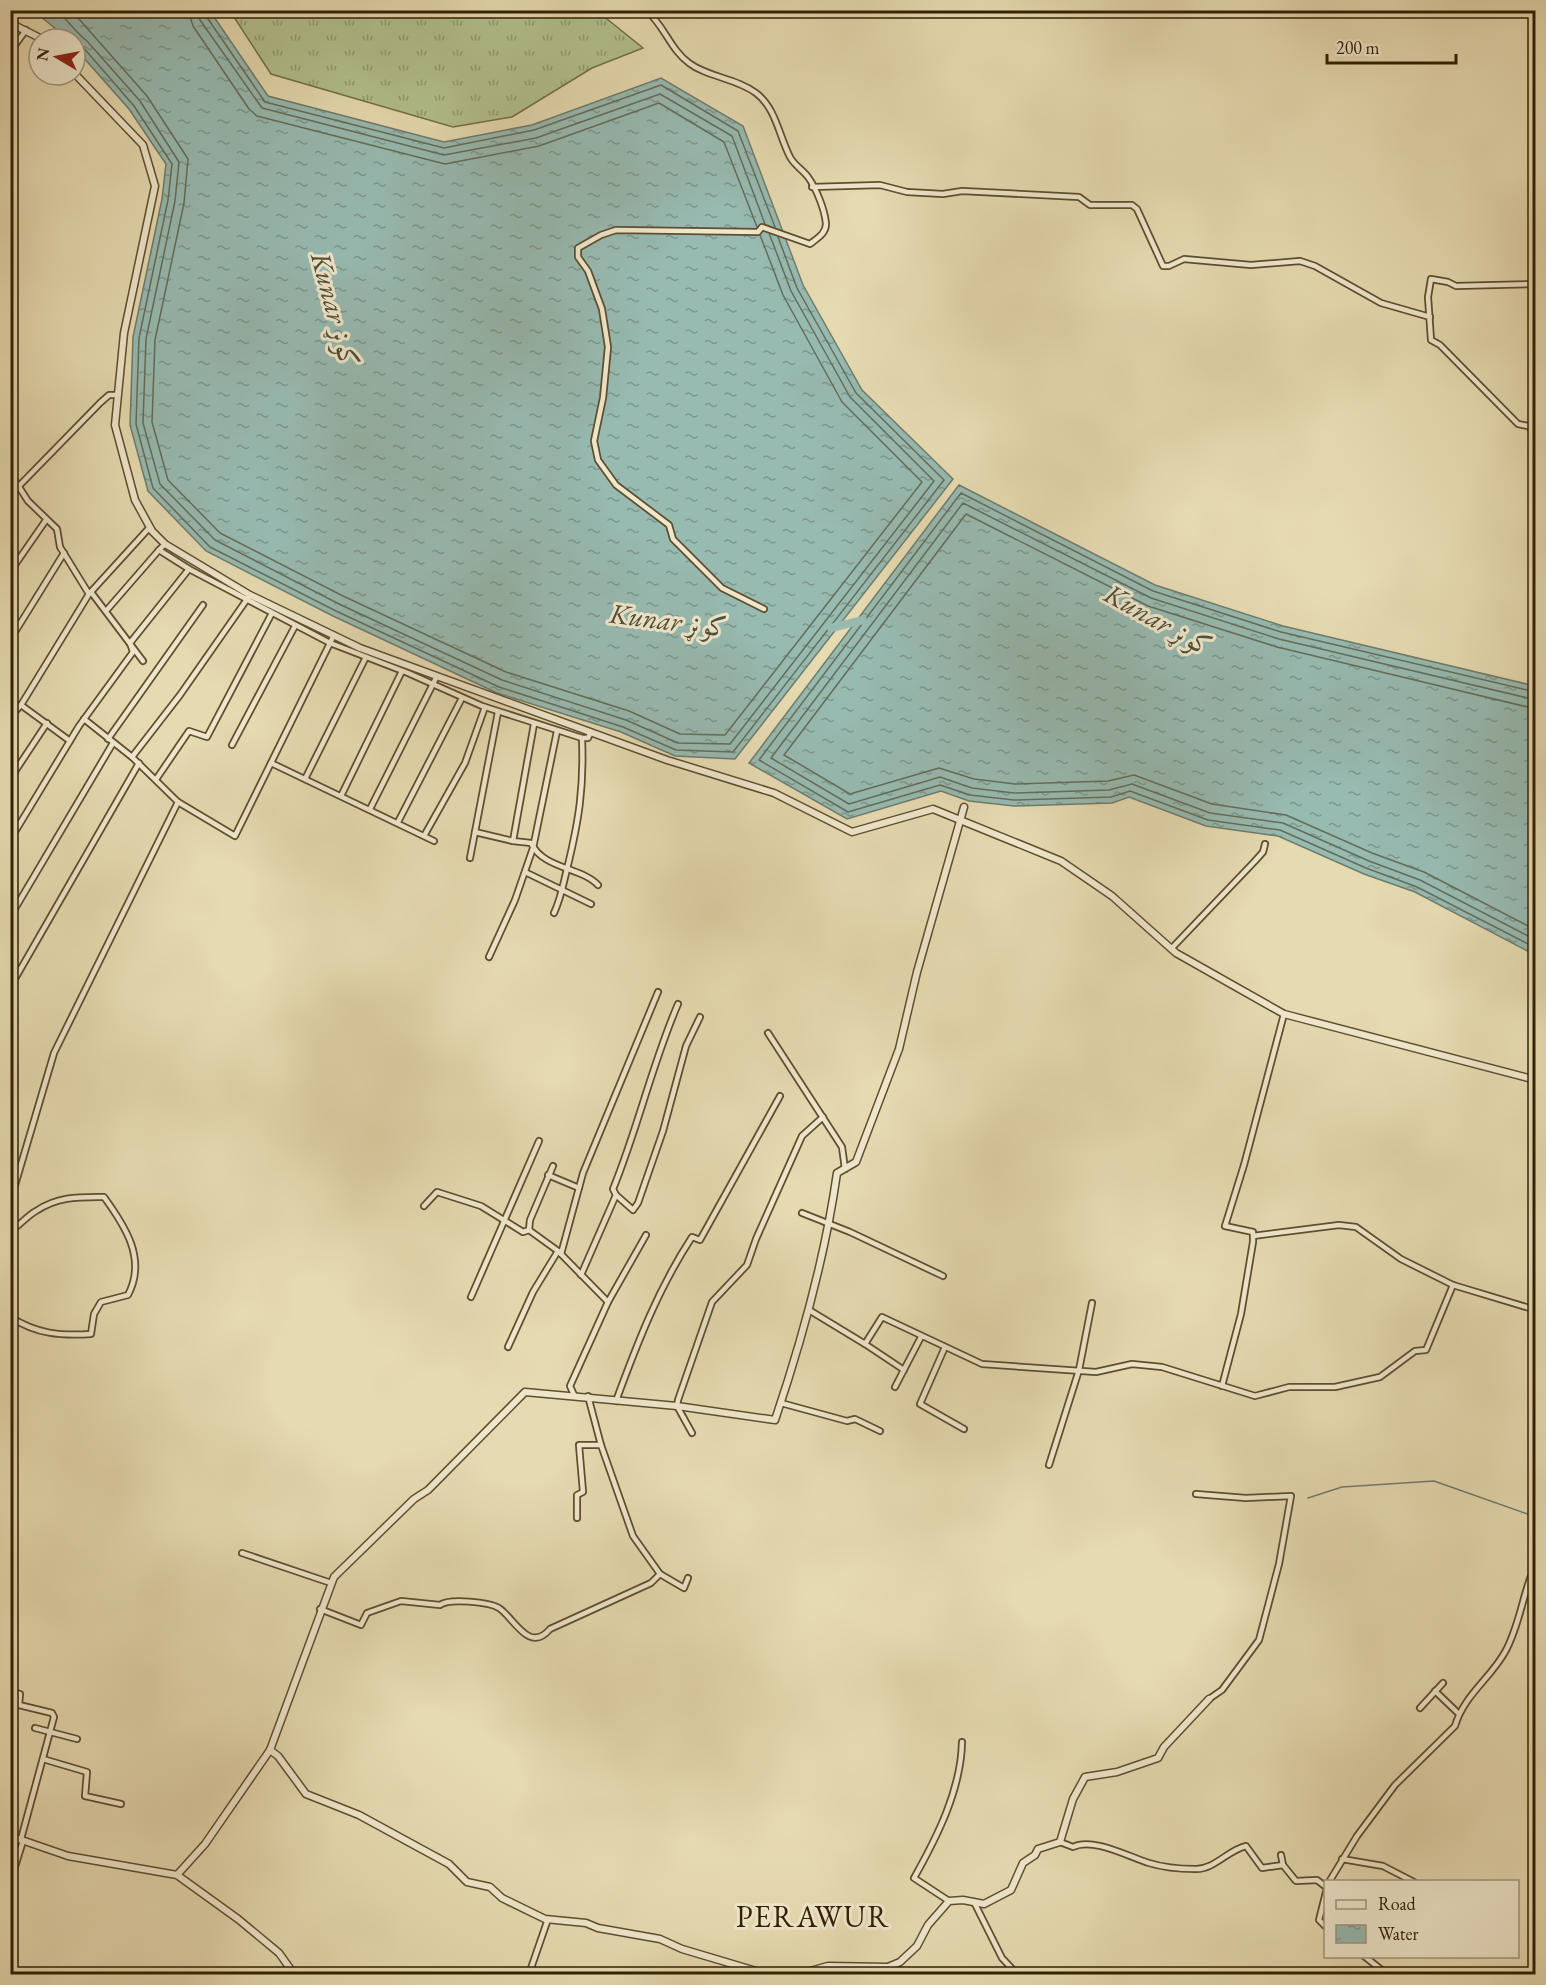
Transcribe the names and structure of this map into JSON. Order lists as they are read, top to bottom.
{
  "districts": ["PERAWUR"],
  "water": ["Kunar کونړ"],
  "legend": ["Road", "Water"],
  "scale_bar": "200 m",
  "north": "left"
}
